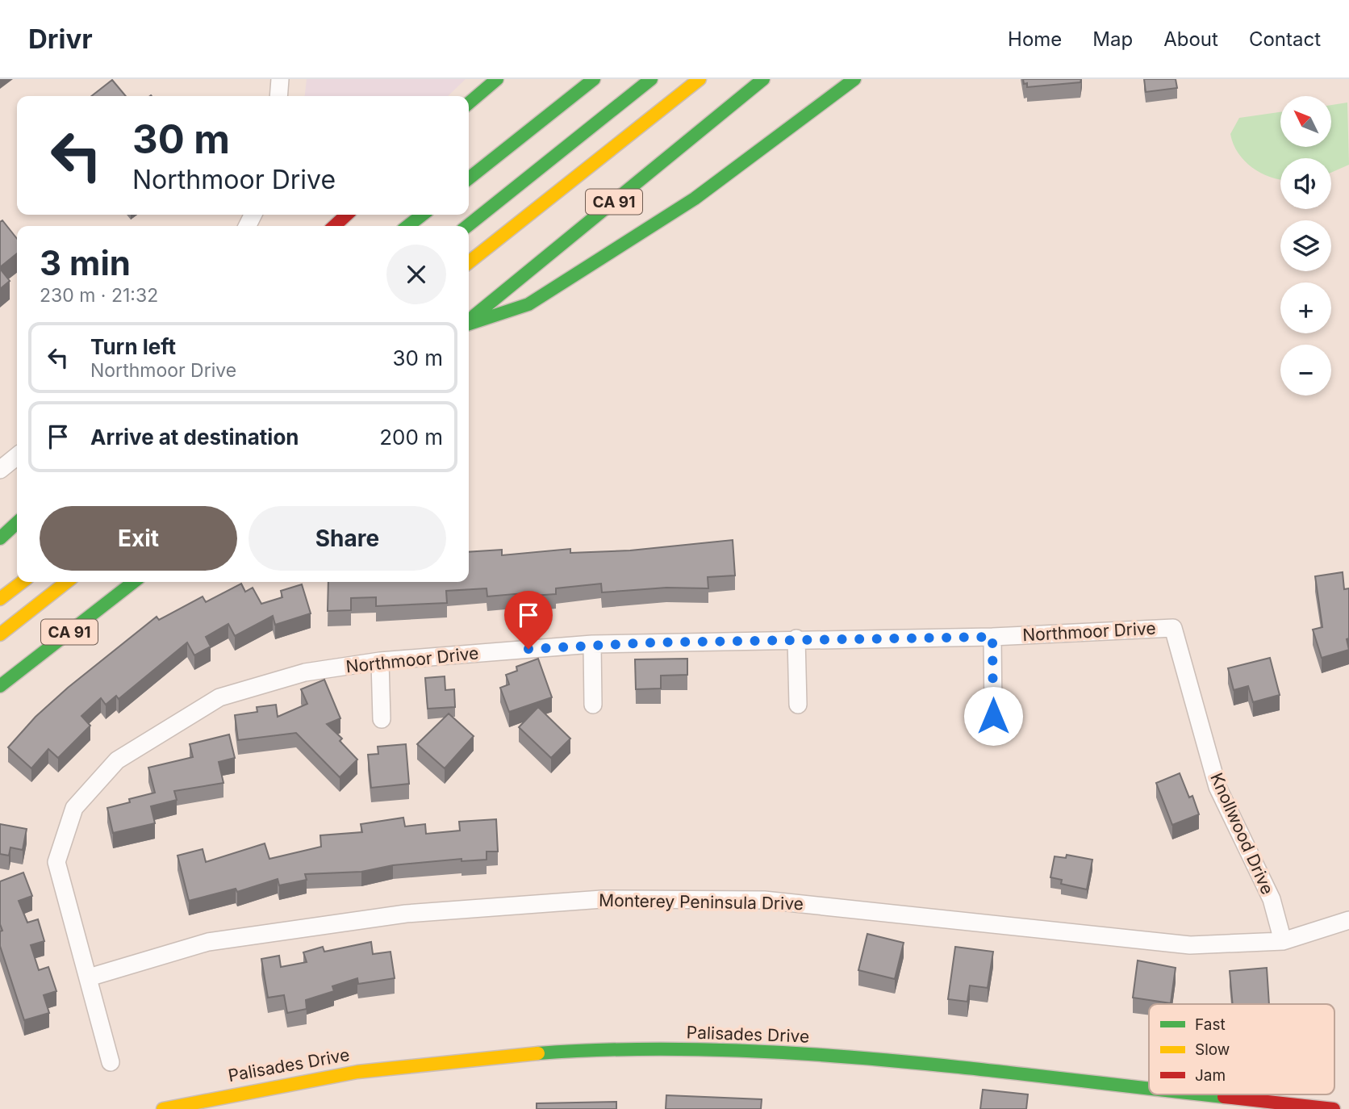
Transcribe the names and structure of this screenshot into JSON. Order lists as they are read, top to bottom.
{
  "streets": {
    "main road": ["CA 91", "Palisades Drive"],
    "street": ["Northmoor Drive", "Knollwood Drive", "Monterey Peninsula Drive"]
  },
  "crossings": [
    ["Northmoor Drive", "Knollwood Drive"],
    ["Northmoor Drive", "Monterey Peninsula Drive"],
    ["Knollwood Drive", "Monterey Peninsula Drive"]
  ],
  "legend": ["Fast", "Slow", "Jam"],
  "north": "top left",
  "page": {
    "header": "Drivr",
    "nav": [
      "Home",
      "Map",
      "About",
      "Contact"
    ],
    "map_buttons": ["+", "−"],
    "turn": ["30 m", "Northmoor Drive"],
    "heading": ["3 min", "230 m · 21:32"],
    "list": [
      {
        "name": "Turn left",
        "note": "Northmoor Drive",
        "value": "30 m"
      },
      {
        "name": "Arrive at destination",
        "value": "200 m"
      }
    ],
    "buttons": ["Exit", "Share"]
  }
}
